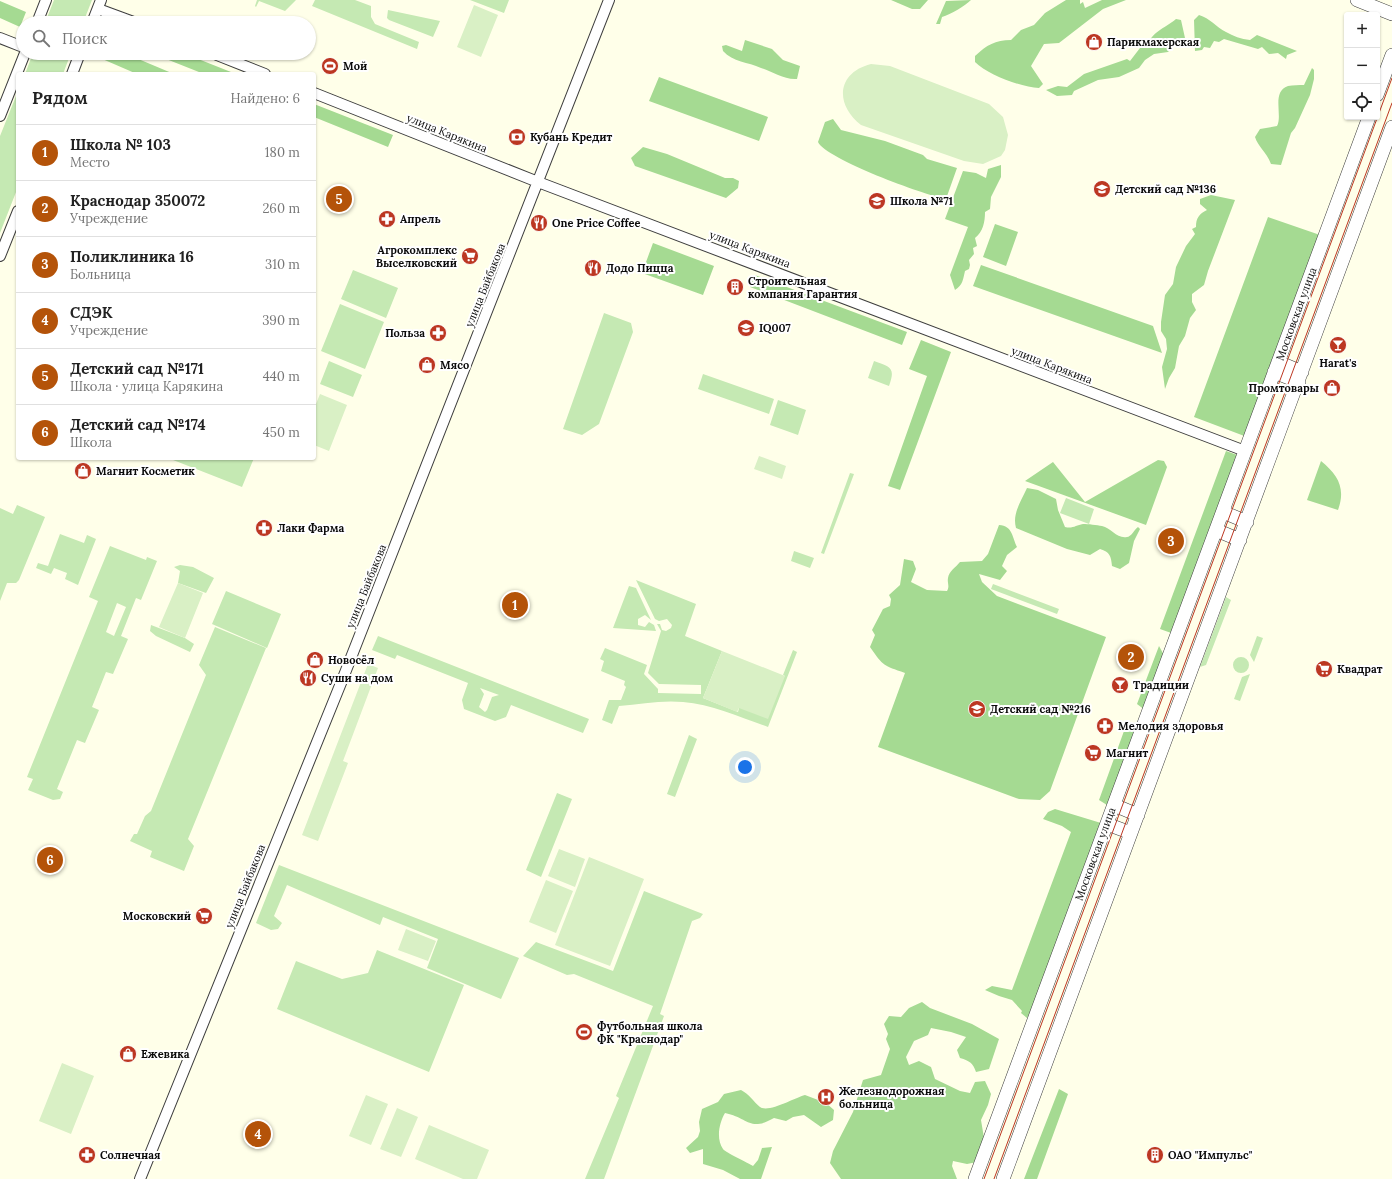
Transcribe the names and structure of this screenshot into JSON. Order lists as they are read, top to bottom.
{
  "streets": {
    "street": ["улица Карякина", "улица Байбакова", "Московская улица"]
  },
  "crossings": [
    ["улица Карякина", "улица Байбакова"],
    ["улица Карякина", "Московская улица"]
  ],
  "places": {
    "shop": [
      "Парикмахерская",
      "Мясо",
      "Промтовары",
      "Магнит Косметик",
      "Новосёл",
      "Ежевика"
    ],
    "sports": ["Мой", "Футбольная школа ФК \"Краснодар\""],
    "bank": ["Кубань Кредит"],
    "school or university": [
      "Детский сад №136",
      "Школа №71",
      "IQ007",
      "Детский сад №216"
    ],
    "pharmacy": [
      "Апрель",
      "Польза",
      "Лаки Фарма",
      "Мелодия здоровья",
      "Солнечная"
    ],
    "restaurant": ["One Price Coffee", "Додо Пицца", "Суши на дом"],
    "supermarket": [
      "Агрокомплекс Выселковский",
      "Квадрат",
      "Магнит",
      "Московский"
    ],
    "building": ["Строительная компания Гарантия", "ОАО \"Импульс\""],
    "bar": ["Harat's", "Традиции"],
    "hospital": ["Железнодорожная больница"]
  },
  "page": {
    "map_buttons": ["+", "−"],
    "search": "Поиск",
    "heading": ["Рядом", "Найдено: 6"],
    "list": [
      {
        "mark": "1",
        "name": "Школа № 103",
        "note": "Место",
        "value": "180 m"
      },
      {
        "mark": "2",
        "name": "Краснодар 350072",
        "note": "Учреждение",
        "value": "260 m"
      },
      {
        "mark": "3",
        "name": "Поликлиника 16",
        "note": "Больница",
        "value": "310 m"
      },
      {
        "mark": "4",
        "name": "СДЭК",
        "note": "Учреждение",
        "value": "390 m"
      },
      {
        "mark": "5",
        "name": "Детский сад №171",
        "note": "Школа · улица Карякина",
        "value": "440 m"
      },
      {
        "mark": "6",
        "name": "Детский сад №174",
        "note": "Школа",
        "value": "450 m"
      }
    ],
    "pins": [
      "5",
      "3",
      "1",
      "2",
      "6",
      "4"
    ]
  }
}
